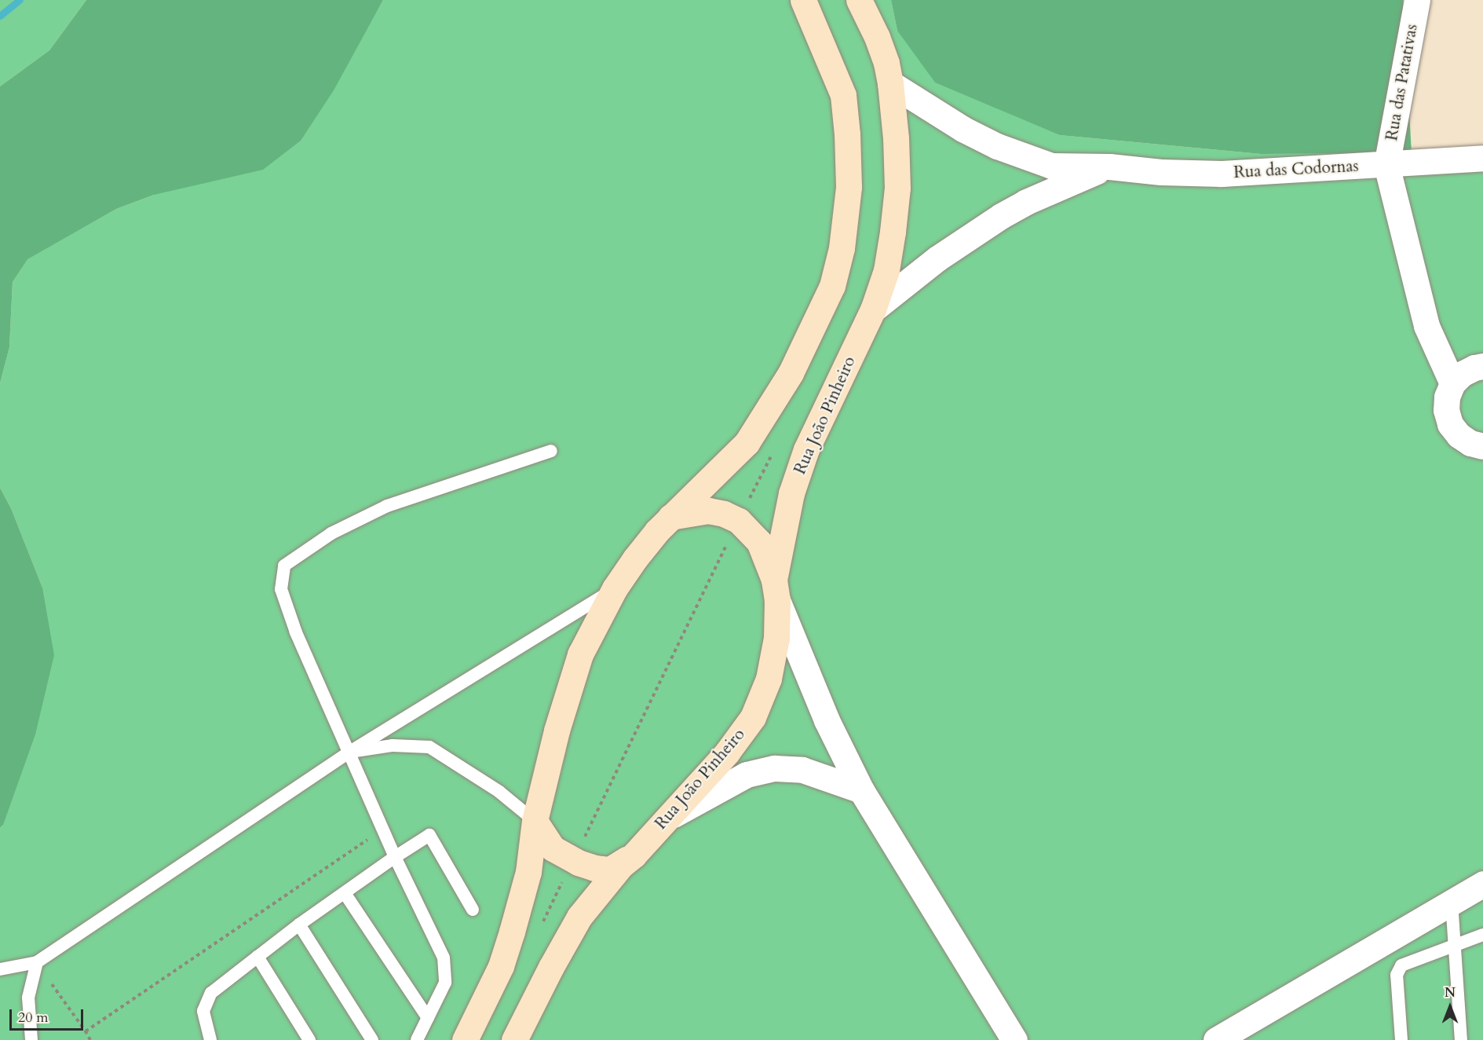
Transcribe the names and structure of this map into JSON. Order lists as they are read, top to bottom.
{
  "streets": {
    "street": ["Rua das Patativas", "Rua das Codornas", "Rua João Pinheiro"]
  },
  "crossings": [
    ["Rua das Patativas", "Rua das Codornas"],
    ["Rua das Codornas", "Rua João Pinheiro"]
  ],
  "scale_bar": "20 m",
  "north": "top"
}
